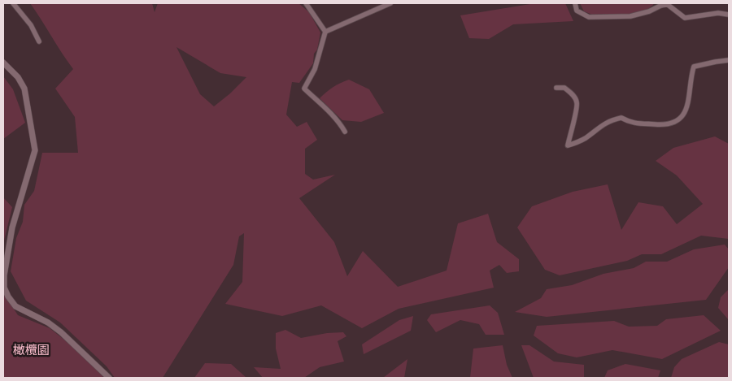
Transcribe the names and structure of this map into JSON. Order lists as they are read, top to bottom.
{
  "parks": ["橄欖園"]
}
